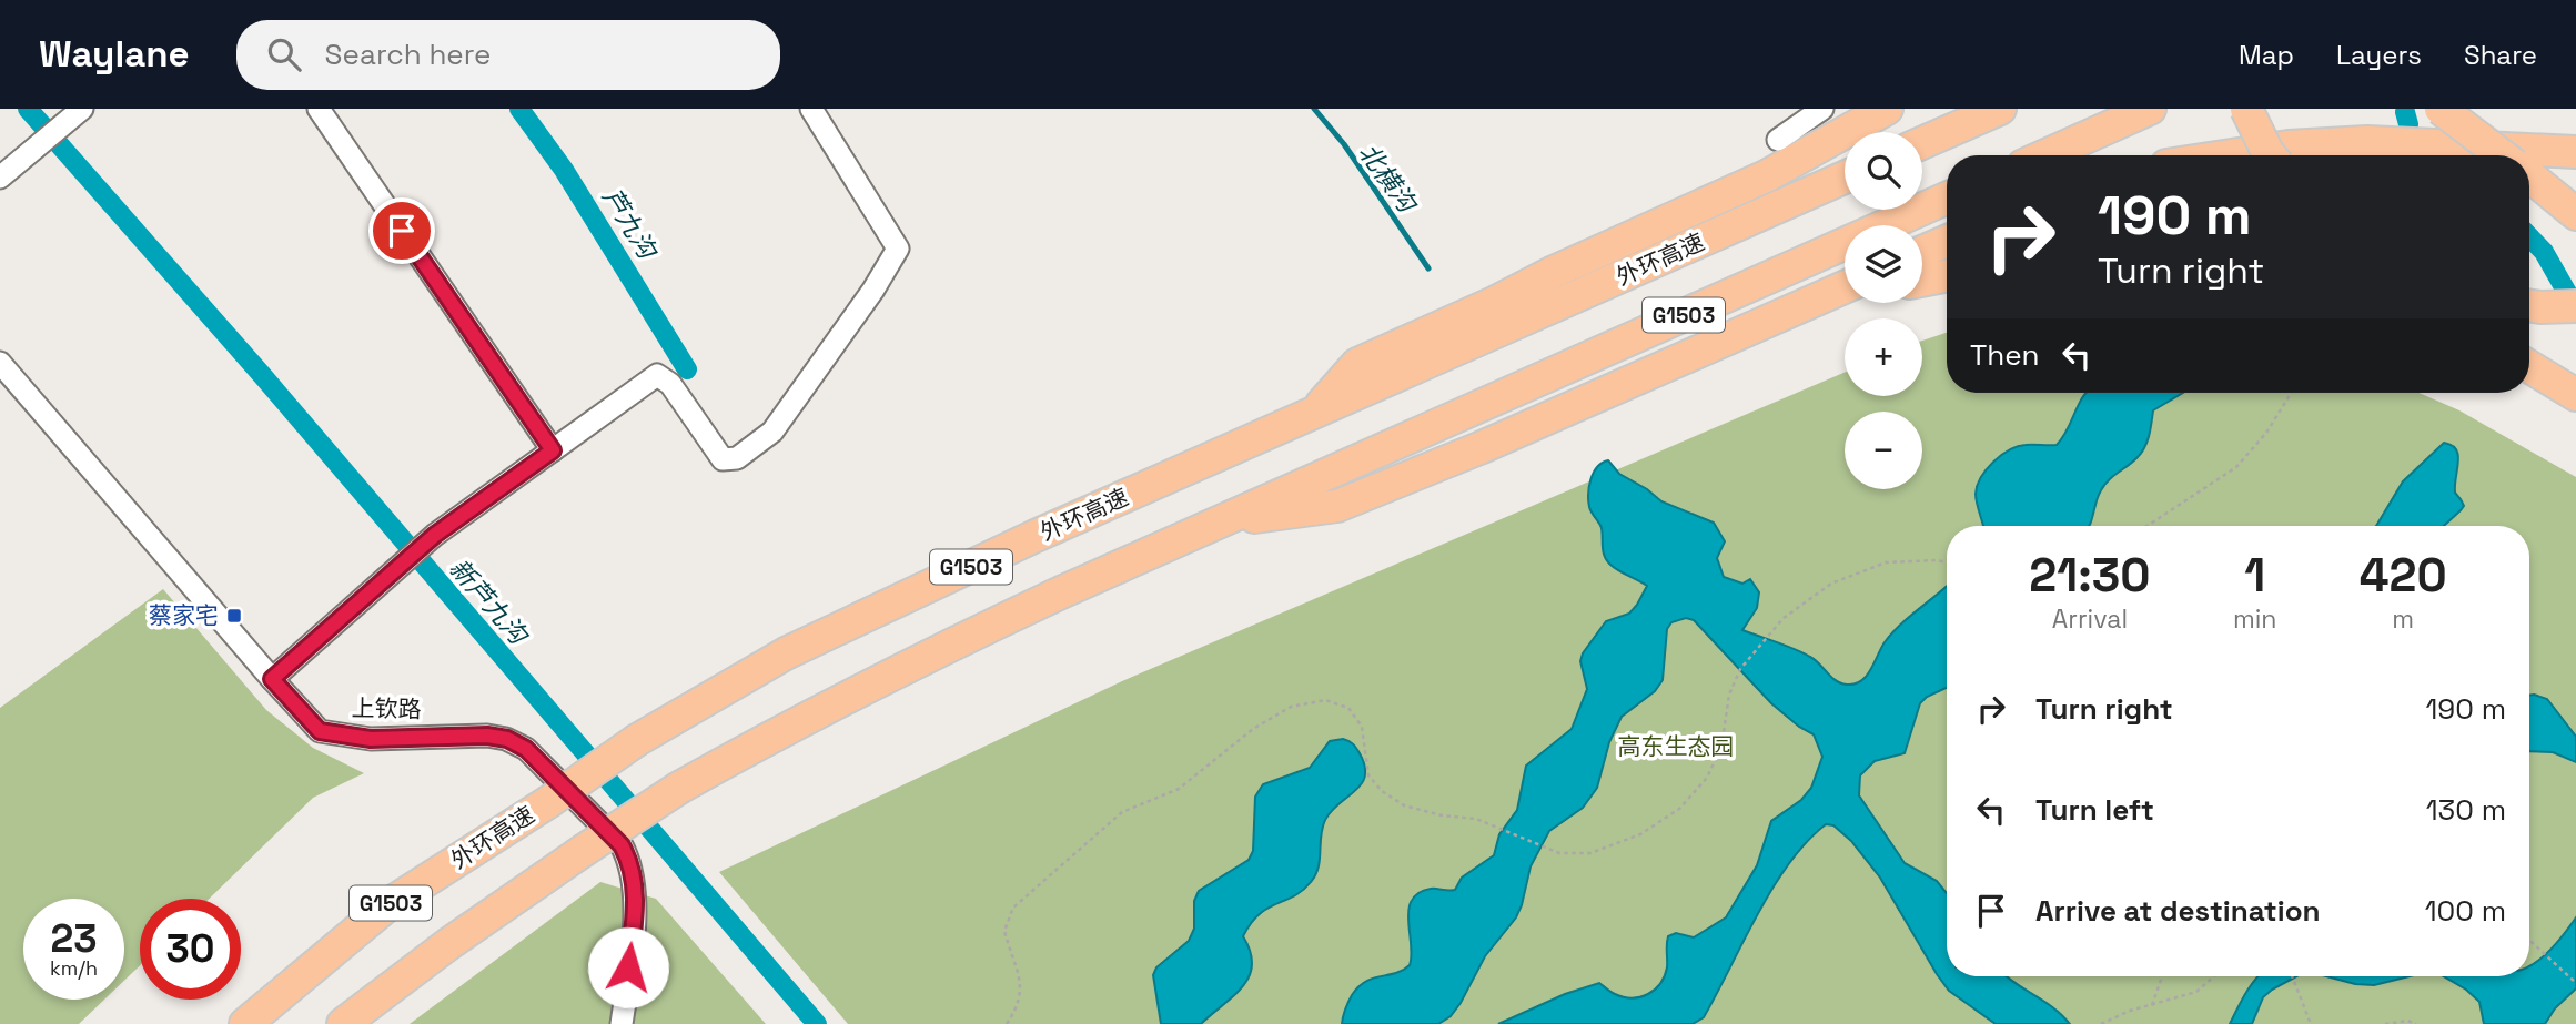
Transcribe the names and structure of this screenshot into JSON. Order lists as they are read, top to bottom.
{
  "streets": {
    "highway": ["外环高速", "G1503"],
    "street": ["上钦路"]
  },
  "water": ["北横沟", "芦九沟", "新芦九沟"],
  "parks": ["高东生态园"],
  "places": {
    "transit": ["蔡家宅"]
  },
  "page": {
    "header": "Waylane",
    "search": "Search here",
    "nav": ["Map", "Layers", "Share"],
    "map_buttons": ["+", "−"],
    "turn": ["190 m", "Turn right"],
    "then": "Then",
    "eta": [
      "21:30",
      "Arrival",
      "1",
      "min",
      "420",
      "m"
    ],
    "list": [
      {
        "name": "Turn right",
        "value": "190 m"
      },
      {
        "name": "Turn left",
        "value": "130 m"
      },
      {
        "name": "Arrive at destination",
        "value": "100 m"
      }
    ],
    "speed": "23 km/h",
    "limit": "30"
  }
}
